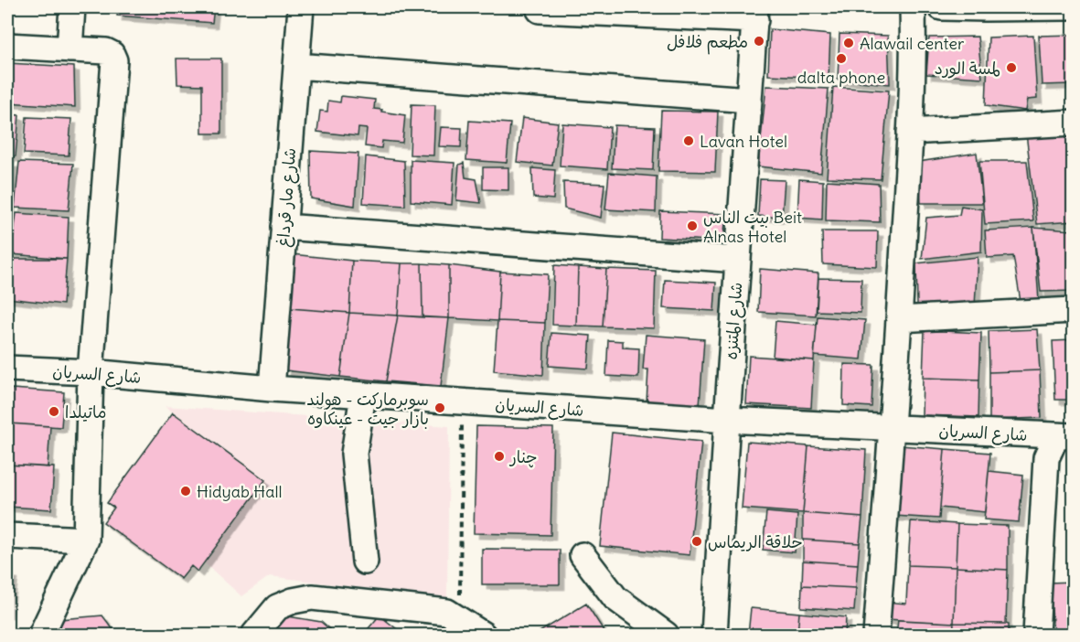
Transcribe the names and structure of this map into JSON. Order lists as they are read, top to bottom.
{
  "streets": {
    "street": ["شارع مار قرداغ", "شارع المتنزه", "شارع السريان"]
  },
  "crossings": [
    ["شارع مار قرداغ", "شارع السريان"],
    ["شارع المتنزه", "شارع السريان"]
  ],
  "places": [
    "مطعم فلافل",
    "Alawail center",
    "dalta phone",
    "لمسة الورد",
    "Lavan Hotel",
    "بيت الناس Beit Alnas Hotel",
    "سوبرماركت - هولند بازار جيت - عينكاوه",
    "ماتیلدا",
    "چنار",
    "Hidyab Hall",
    "حلاقة الريماس"
  ]
}
